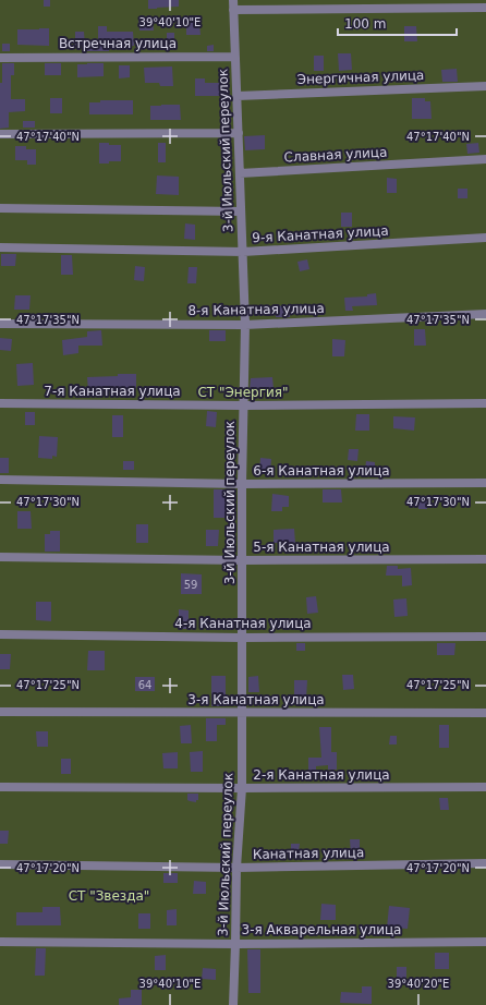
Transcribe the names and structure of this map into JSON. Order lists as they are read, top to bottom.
{
  "streets": {
    "street": [
      "Встречная улица",
      "Энергичная улица",
      "3-й Июльский переулок",
      "Славная улица",
      "9-я Канатная улица",
      "8-я Канатная улица",
      "7-я Канатная улица",
      "6-я Канатная улица",
      "5-я Канатная улица",
      "4-я Канатная улица",
      "3-я Канатная улица",
      "2-я Канатная улица",
      "Канатная улица",
      "3-я Акварельная улица"
    ]
  },
  "crossings": [
    ["Встречная улица", "3-й Июльский переулок"],
    ["Энергичная улица", "3-й Июльский переулок"],
    ["3-й Июльский переулок", "Славная улица"],
    ["3-й Июльский переулок", "9-я Канатная улица"],
    ["3-й Июльский переулок", "8-я Канатная улица"],
    ["3-й Июльский переулок", "7-я Канатная улица"],
    ["3-й Июльский переулок", "6-я Канатная улица"],
    ["3-й Июльский переулок", "5-я Канатная улица"],
    ["3-й Июльский переулок", "4-я Канатная улица"],
    ["3-й Июльский переулок", "3-я Канатная улица"],
    ["3-й Июльский переулок", "2-я Канатная улица"],
    ["3-й Июльский переулок", "Канатная улица"],
    ["3-й Июльский переулок", "3-я Акварельная улица"]
  ],
  "parks": ["СТ \"Энергия\"", "СТ \"Звезда\""],
  "house_numbers": ["59", "64"],
  "scale_bar": "100 m",
  "coordinates": [
    "39°40'10\"E",
    "47°17'40\"N",
    "47°17'35\"N",
    "47°17'30\"N",
    "47°17'25\"N",
    "47°17'20\"N",
    "39°40'20\"E"
  ]
}
